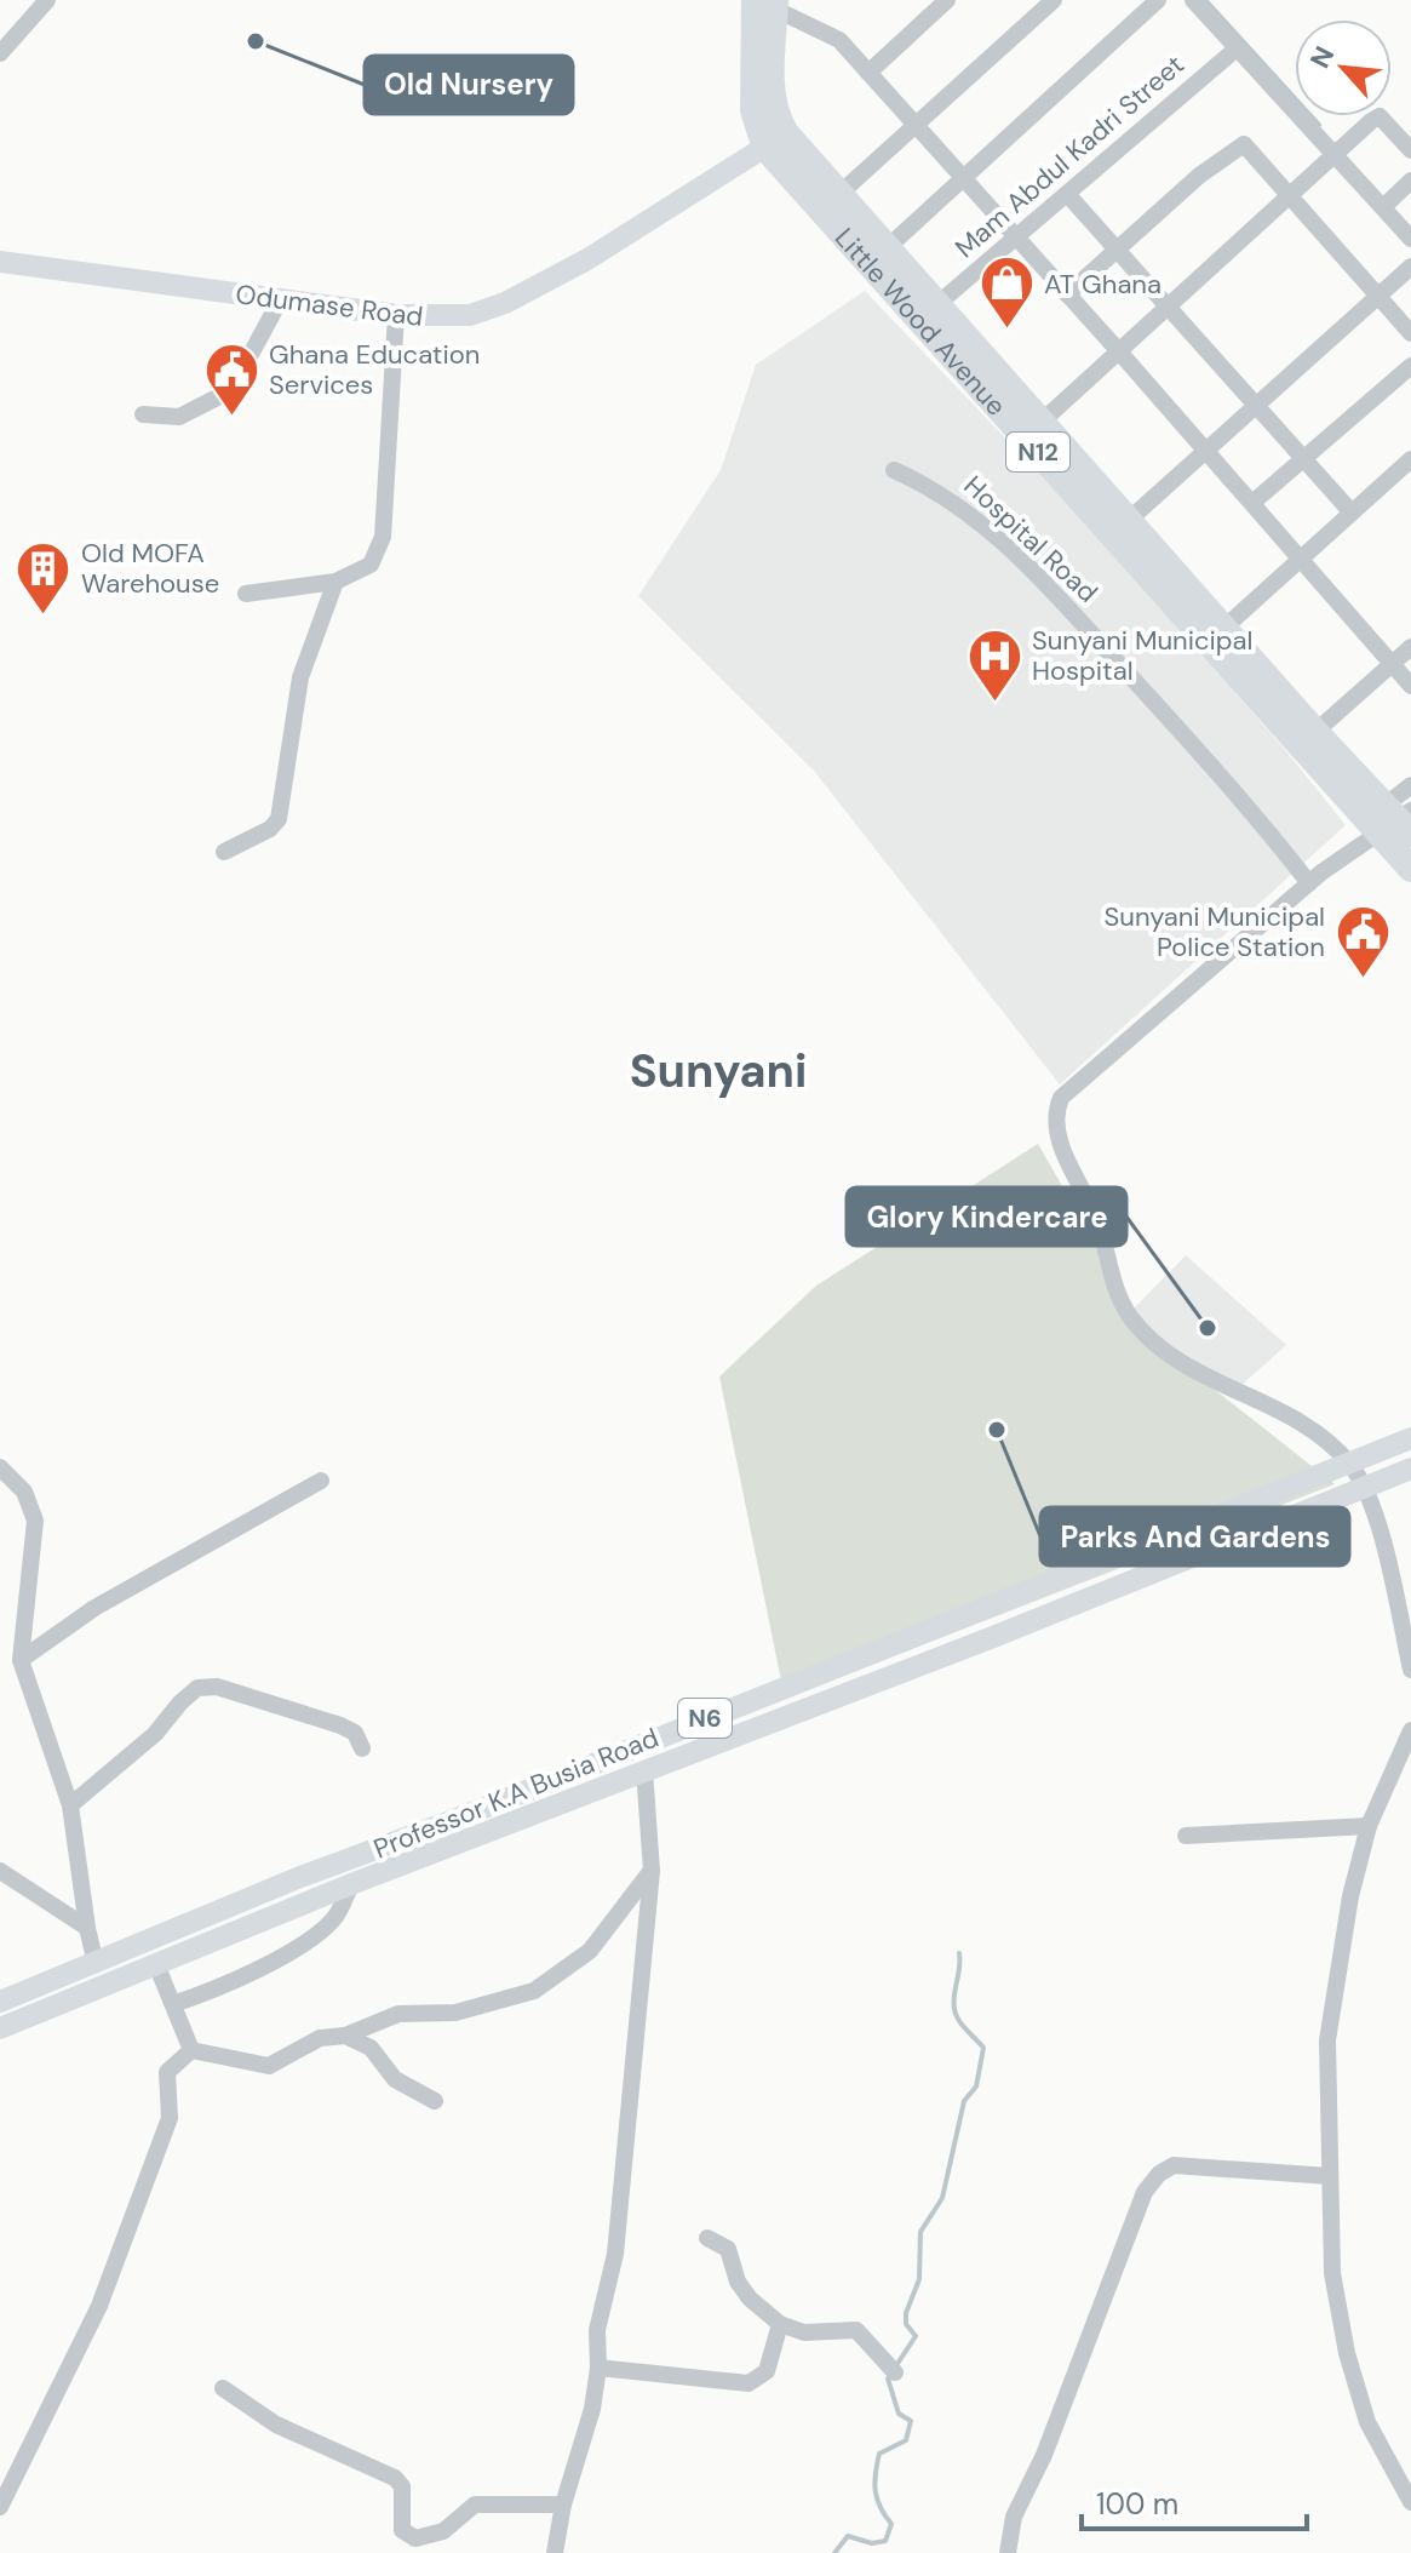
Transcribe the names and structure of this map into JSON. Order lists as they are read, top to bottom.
{
  "streets": {
    "highway": ["Little Wood Avenue", "N12"],
    "main road": ["Odumase Road", "N6", "Professor K.A Busia Road"],
    "street": ["Mam Abdul Kadri Street", "Hospital Road"]
  },
  "crossings": [
    ["Mam Abdul Kadri Street", "Little Wood Avenue"],
    ["Odumase Road", "Little Wood Avenue"]
  ],
  "districts": ["Sunyani"],
  "places": {
    "other": ["Old Nursery", "Glory Kindercare", "Parks And Gardens"],
    "shop": ["AT Ghana"],
    "public building": ["Ghana Education Services", "Sunyani Municipal Police Station"],
    "building": ["Old MOFA Warehouse"],
    "hospital": ["Sunyani Municipal Hospital"]
  },
  "scale_bar": "100 m",
  "north": "top left"
}
